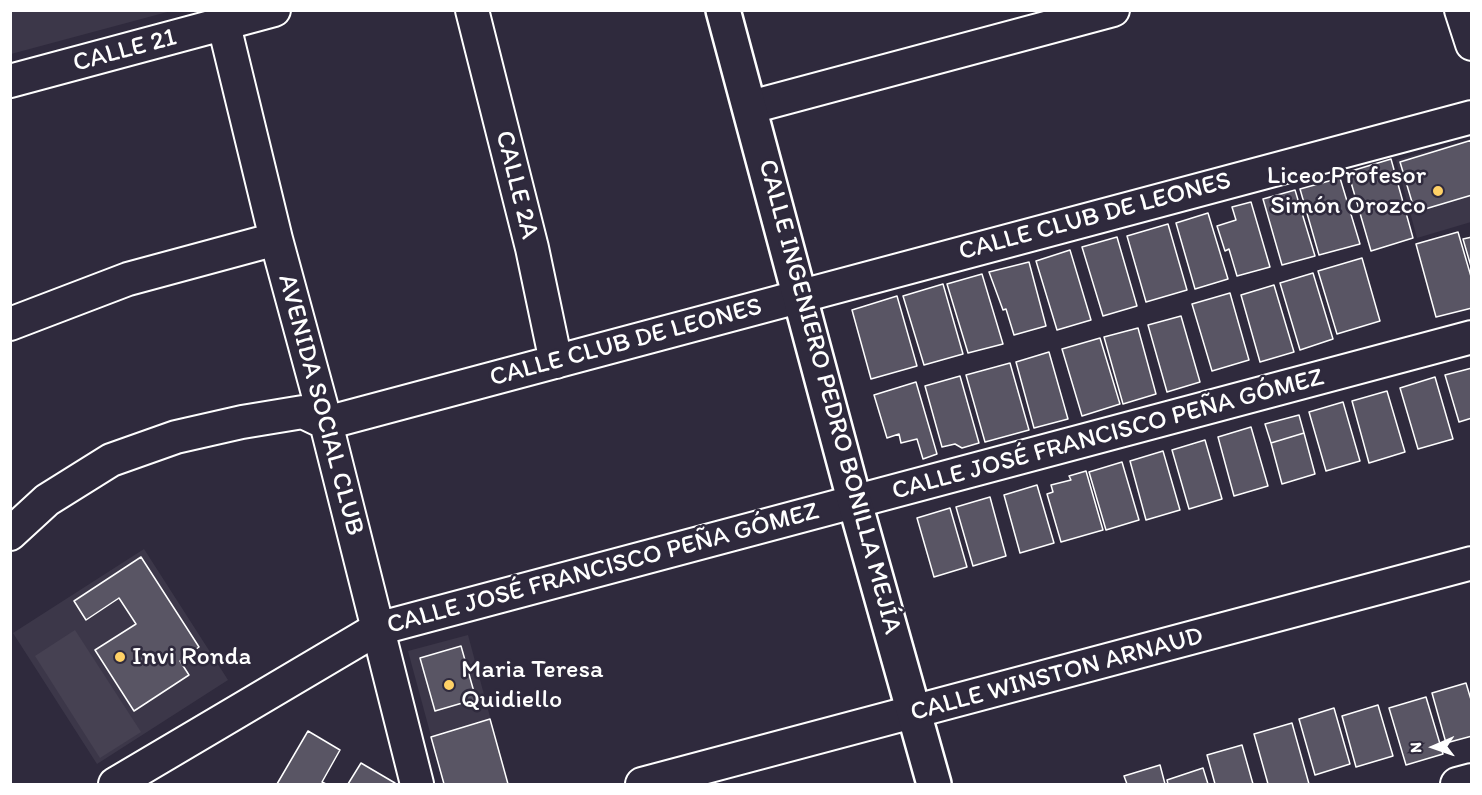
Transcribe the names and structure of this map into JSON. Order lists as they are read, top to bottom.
{
  "streets": {
    "street": [
      "CALLE 21",
      "CALLE 2A",
      "CALLE CLUB DE LEONES",
      "CALLE INGENIERO PEDRO BONILLA MEJÍA",
      "AVENIDA SOCIAL CLUB",
      "CALLE JOSÉ FRANCISCO PEÑA GÓMEZ",
      "CALLE WINSTON ARNAUD"
    ]
  },
  "crossings": [
    ["CALLE 21", "AVENIDA SOCIAL CLUB"],
    ["CALLE 2A", "CALLE CLUB DE LEONES"],
    ["CALLE CLUB DE LEONES", "CALLE INGENIERO PEDRO BONILLA MEJÍA"],
    ["CALLE CLUB DE LEONES", "AVENIDA SOCIAL CLUB"],
    ["CALLE INGENIERO PEDRO BONILLA MEJÍA", "CALLE JOSÉ FRANCISCO PEÑA GÓMEZ"],
    ["CALLE INGENIERO PEDRO BONILLA MEJÍA", "CALLE WINSTON ARNAUD"],
    ["AVENIDA SOCIAL CLUB", "CALLE JOSÉ FRANCISCO PEÑA GÓMEZ"]
  ],
  "places": ["Liceo Profesor Simón Orozco", "Invi Ronda", "Maria Teresa Quidiello"],
  "north": "left"
}
